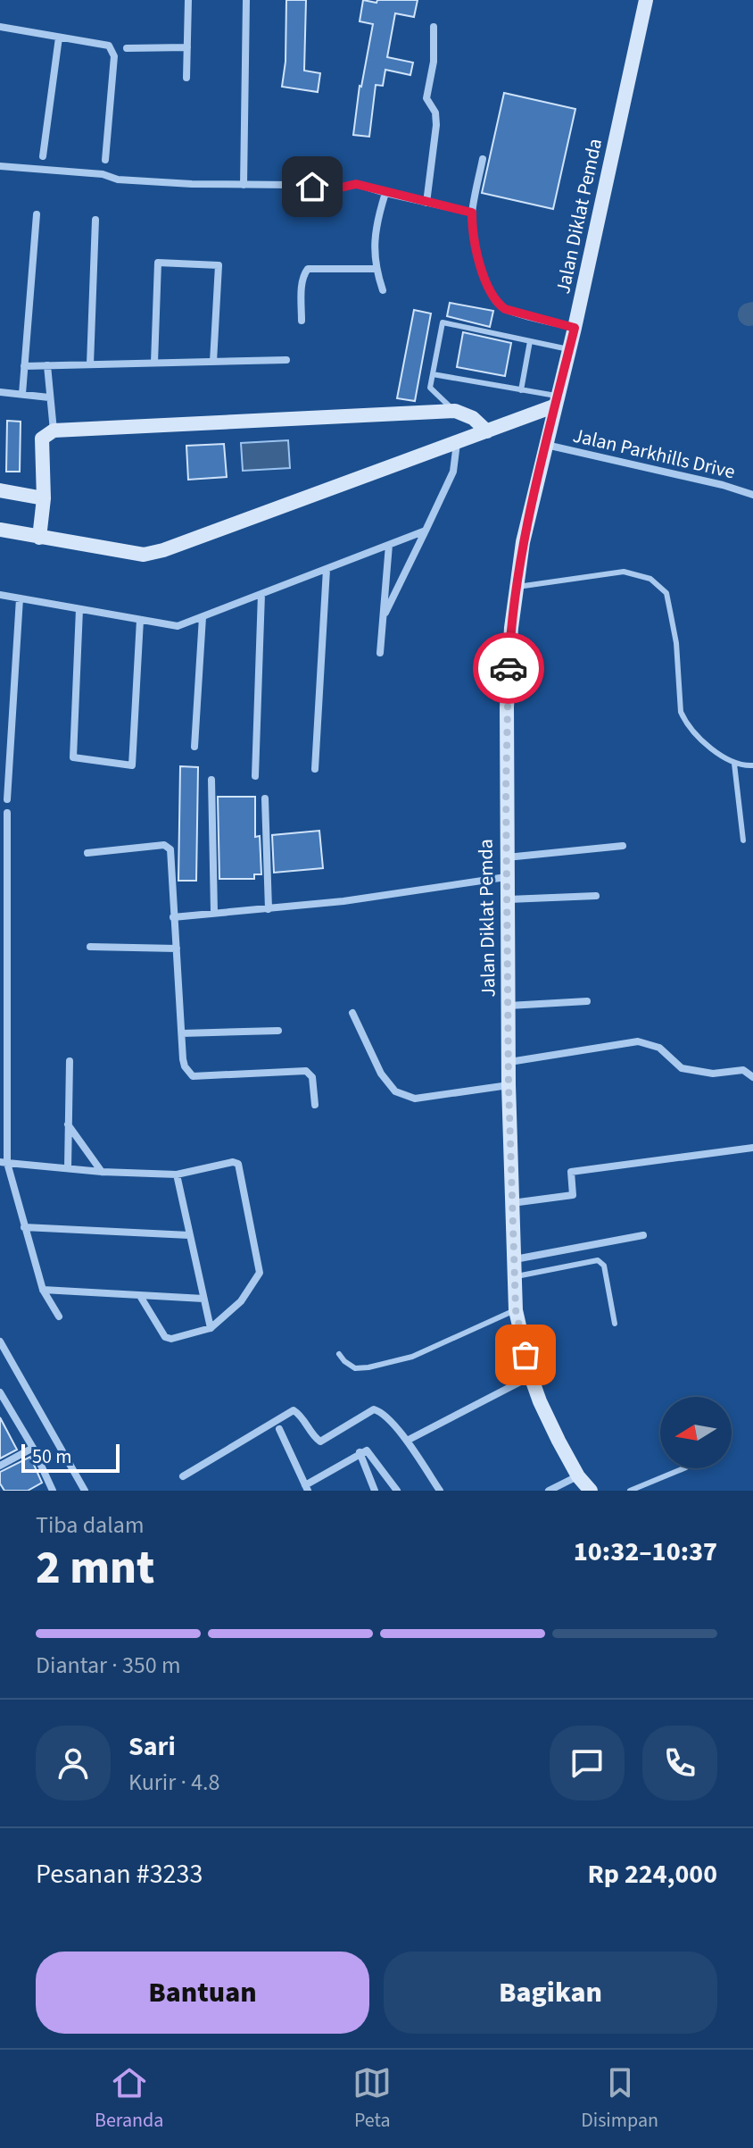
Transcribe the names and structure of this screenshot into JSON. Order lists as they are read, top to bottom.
{
  "streets": {
    "street": ["Jalan Diklat Pemda", "Jalan Parkhills Drive"]
  },
  "crossings": [
    ["Jalan Diklat Pemda", "Jalan Parkhills Drive"]
  ],
  "scale_bar": "50 m",
  "north": "left",
  "page": {
    "scale": "50 m",
    "heading": ["2 mnt", "Tiba dalam", "10:32–10:37"],
    "panel": [
      "Sari",
      "Kurir · 4.8",
      "Pesanan #3233",
      "Rp 224,000"
    ],
    "bar": "Diantar · 350 m",
    "buttons": ["Bantuan", "Bagikan"],
    "tabs": ["Beranda", "Peta", "Disimpan"]
  }
}
